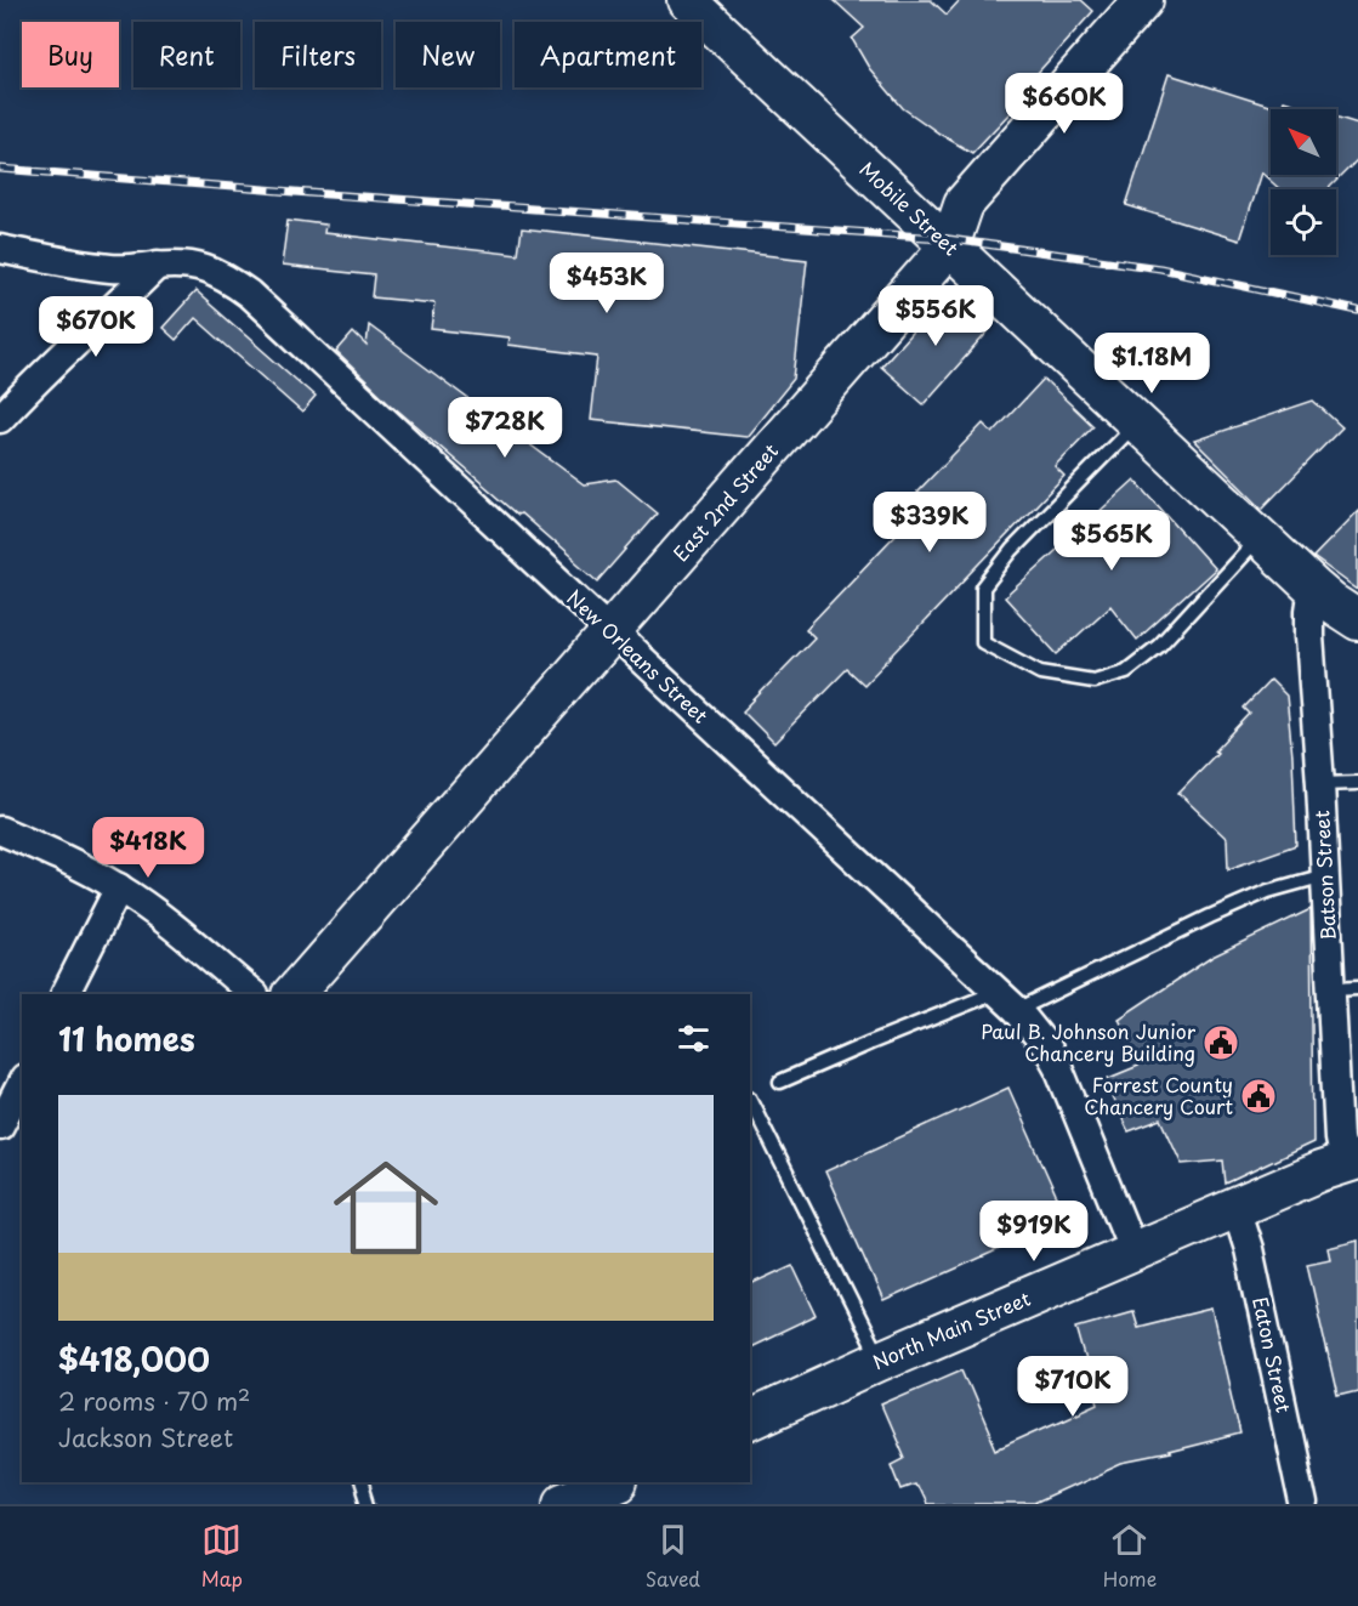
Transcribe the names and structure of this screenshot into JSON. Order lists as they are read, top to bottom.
{
  "streets": {
    "street": [
      "Mobile Street",
      "East 2nd Street",
      "New Orleans Street",
      "Batson Street",
      "North Main Street",
      "Eaton Street"
    ]
  },
  "crossings": [
    ["Mobile Street", "East 2nd Street"],
    ["Mobile Street", "Batson Street"],
    ["East 2nd Street", "New Orleans Street"],
    ["New Orleans Street", "North Main Street"],
    ["Batson Street", "North Main Street"],
    ["North Main Street", "Eaton Street"]
  ],
  "places": {
    "public building": ["Paul B. Johnson Junior Chancery Building", "Forrest County Chancery Court"]
  },
  "north": "top left",
  "page": {
    "chip": [
      "Buy",
      "Rent",
      "Filters",
      "New",
      "Apartment"
    ],
    "price": [
      "$660K",
      "$453K",
      "$556K",
      "$670K",
      "$1.18M",
      "$728K",
      "$339K",
      "$565K",
      "$418K",
      "$919K",
      "$710K"
    ],
    "heading": "11 homes",
    "list": [
      {
        "name": "$418,000",
        "note": "2 rooms · 70 m² · Jackson Street"
      }
    ],
    "tabs": ["Map", "Saved", "Home"]
  }
}
